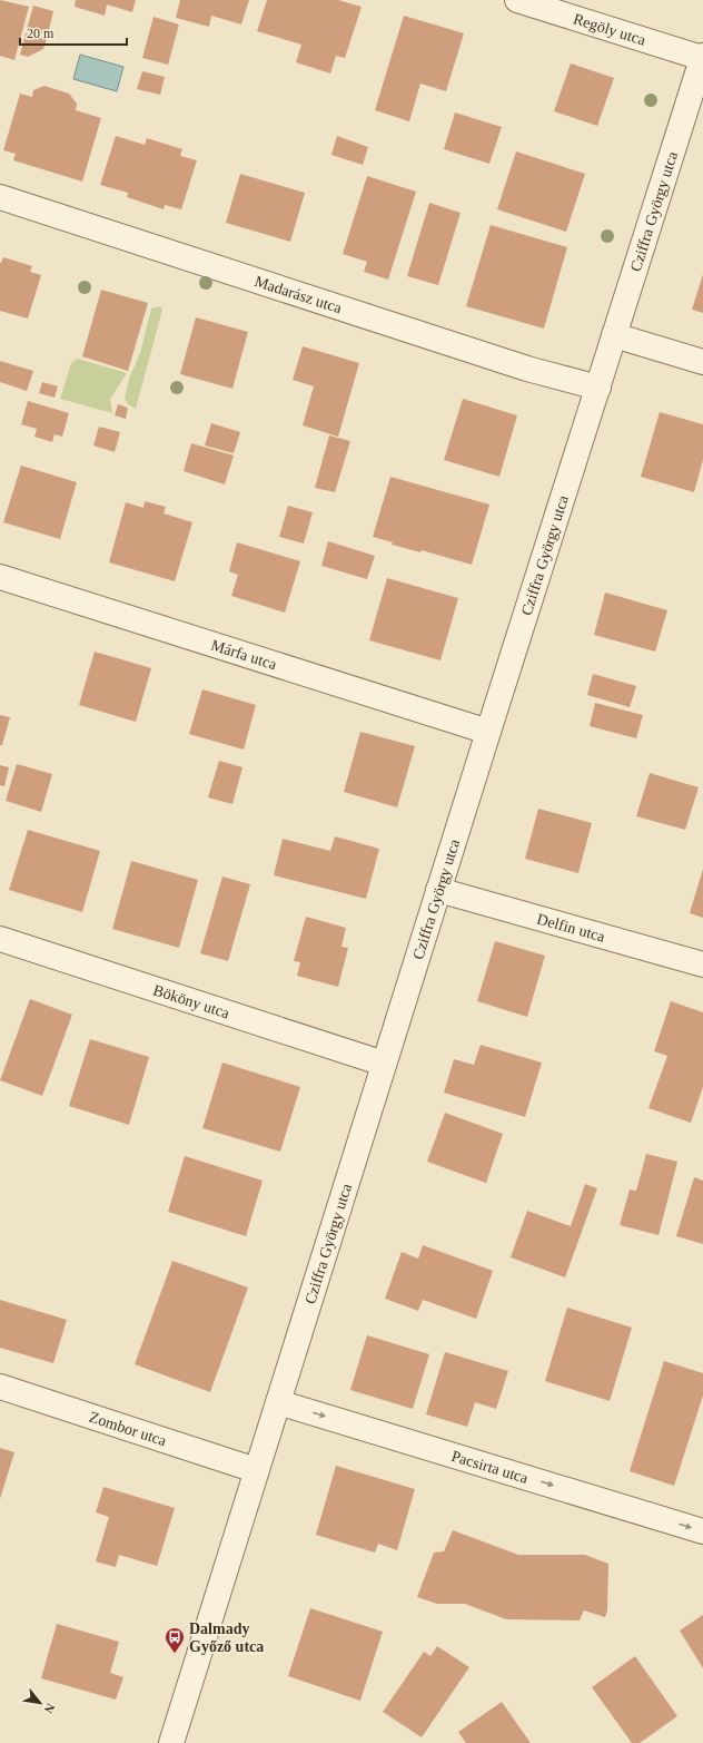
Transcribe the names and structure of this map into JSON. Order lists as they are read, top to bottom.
{
  "streets": {
    "street": [
      "Regöly utca",
      "Cziffra György utca",
      "Madarász utca",
      "Márfa utca",
      "Delfin utca",
      "Bököny utca",
      "Zombor utca",
      "Pacsirta utca"
    ]
  },
  "crossings": [
    ["Regöly utca", "Cziffra György utca"],
    ["Cziffra György utca", "Madarász utca"],
    ["Cziffra György utca", "Márfa utca"],
    ["Cziffra György utca", "Delfin utca"],
    ["Cziffra György utca", "Bököny utca"],
    ["Cziffra György utca", "Zombor utca"],
    ["Cziffra György utca", "Pacsirta utca"]
  ],
  "one_way": ["Pacsirta utca"],
  "places": {
    "bus stop": ["Dalmady Győző utca"]
  },
  "scale_bar": "20 m",
  "north": "bottom right"
}
